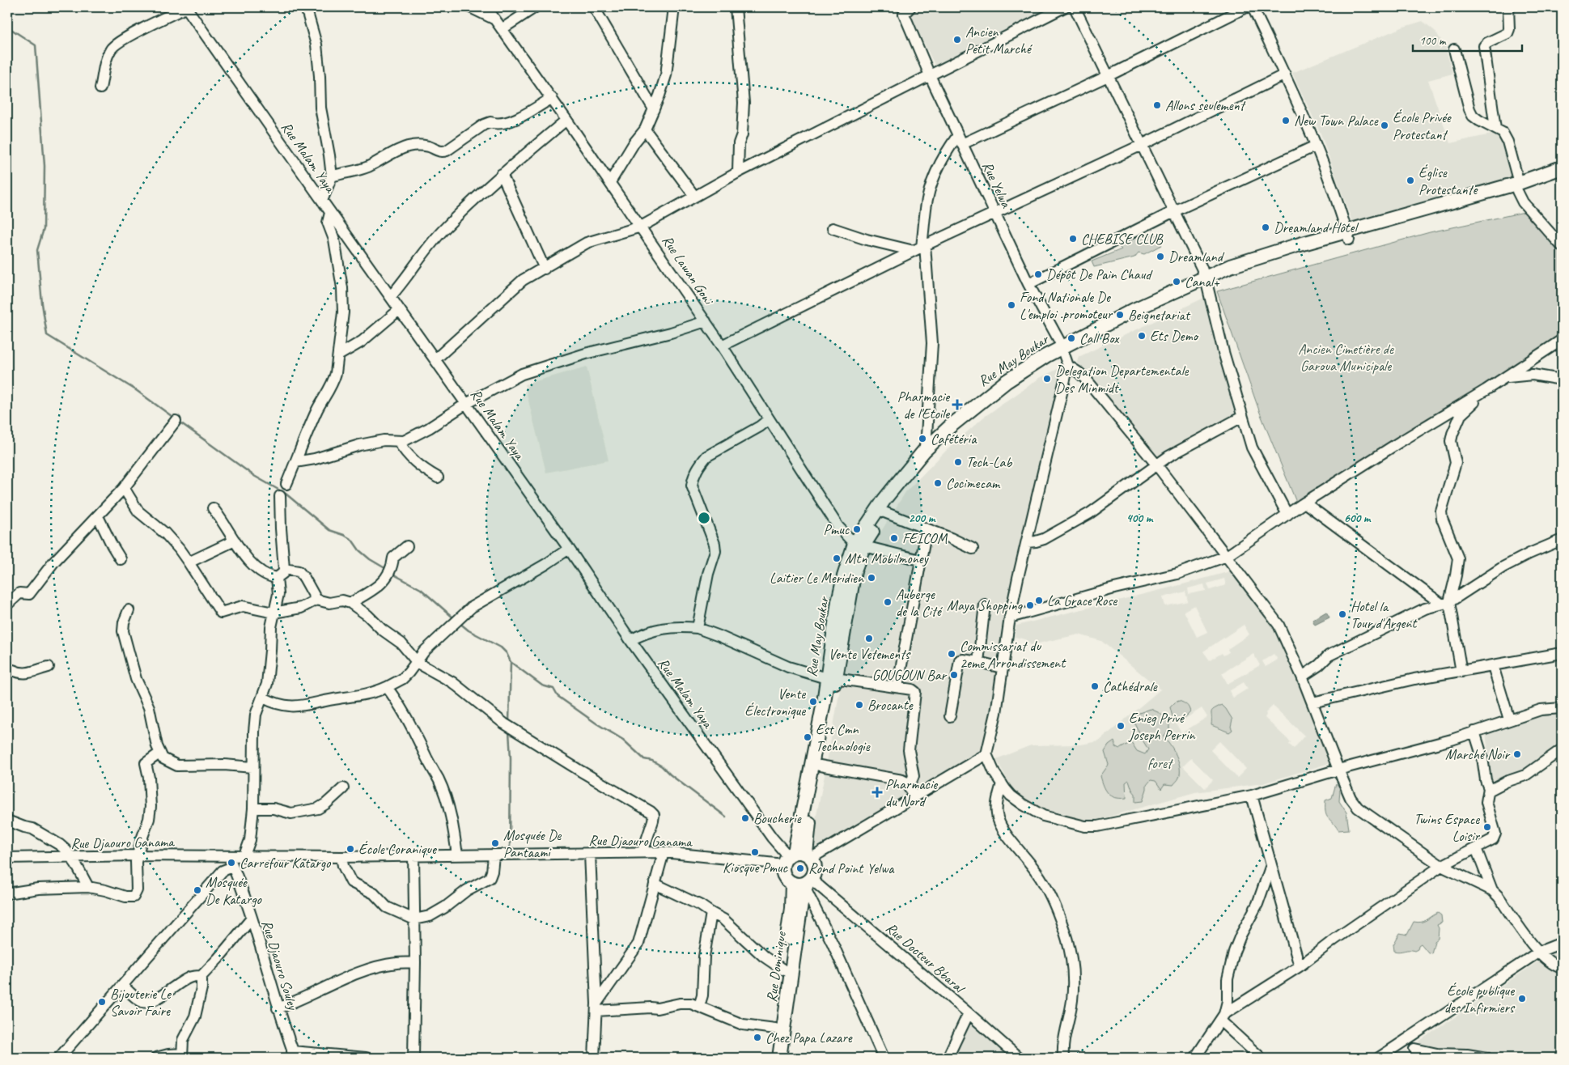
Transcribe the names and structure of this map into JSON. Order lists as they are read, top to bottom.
{
  "streets": {
    "main road": ["Rue May Boukar", "Rue Dominique"],
    "street": [
      "Rue Malam Yaya",
      "Rue Yelwa",
      "Rue Lawan Goni",
      "Rue Djaouro Ganama",
      "Rue Docteur Bbaral",
      "Rue Djaouro Souley"
    ]
  },
  "crossings": [
    ["Rue Malam Yaya", "Rue May Boukar"],
    ["Rue Malam Yaya", "Rue Djaouro Ganama"],
    ["Rue Malam Yaya", "Rue Dominique"],
    ["Rue Yelwa", "Rue May Boukar"],
    ["Rue Lawan Goni", "Rue May Boukar"],
    ["Rue May Boukar", "Rue Djaouro Ganama"],
    ["Rue May Boukar", "Rue Dominique"],
    ["Rue Djaouro Ganama", "Rue Djaouro Souley"],
    ["Rue Djaouro Ganama", "Rue Dominique"],
    ["Rue Docteur Bbaral", "Rue Dominique"]
  ],
  "parks": ["Ancien Cimetière de Garoua Municipale", "foret"],
  "places": {
    "other": [
      "Ancien Petit Marché",
      "Allons seulement",
      "New Town Palace",
      "École Privée Protestant",
      "Église Protestante",
      "Dreamland Hôtel",
      "CHEBISE CLUB",
      "Dreamland",
      "Dépôt De Pain Chaud",
      "Canal+",
      "Fond Nationale De L'emploi .promoteur",
      "Beignetariat",
      "Ets Demo",
      "Call Box",
      "Delegation Departementale Des Minmidt",
      "Cafétéria",
      "Tech-Lab",
      "Cocimecam",
      "Pmuc",
      "FEICOM",
      "Mtn Mobilmoney",
      "Laitier Le Meridien",
      "La Grace Rose",
      "Auberge de la Cité",
      "Maya Shopping",
      "Hotel la Tour d'Argent",
      "Vente Vetements",
      "Commissariat du 2eme Arrondissement",
      "GOUGOUN Bar",
      "Cathédrale",
      "Vente Électronique",
      "Brocante",
      "Enieg Privé Joseph Perrin",
      "Est Cmn Technologie",
      "Marché Noir",
      "Boucherie",
      "Twins Espace Loisir",
      "Mosquée De Pantaami",
      "École Coranique",
      "Kiosque Pmuc",
      "Carrefour Katargo",
      "Rond Point Yelwa",
      "Mosquée De Katargo",
      "École publique des Infirmiers",
      "Bijouterie Le Savoir Faire",
      "Chez Papa Lazare"
    ],
    "health": ["Pharmacie de l'Etoile", "Pharmacie du Nord"]
  },
  "scale_bar": "100 m",
  "rings": ["200 m", "400 m", "600 m"]
}
